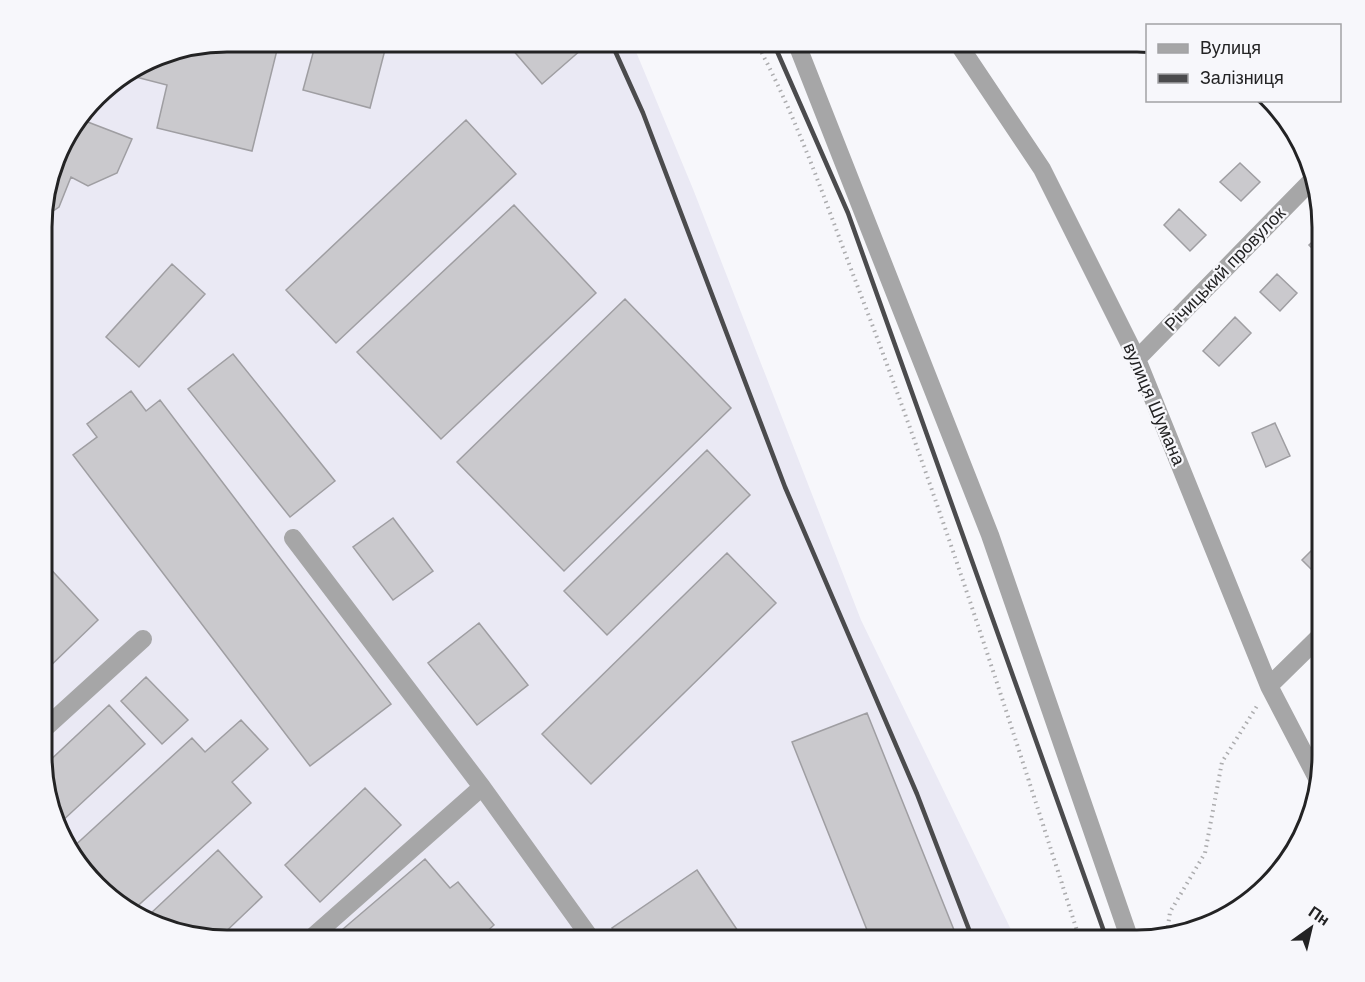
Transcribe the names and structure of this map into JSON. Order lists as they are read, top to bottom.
{
  "streets": {
    "street": ["Річицький провулок", "вулиця Шумана"]
  },
  "crossings": [
    ["Річицький провулок", "вулиця Шумана"]
  ],
  "legend": ["Вулиця", "Залізниця"],
  "north": "top right"
}
